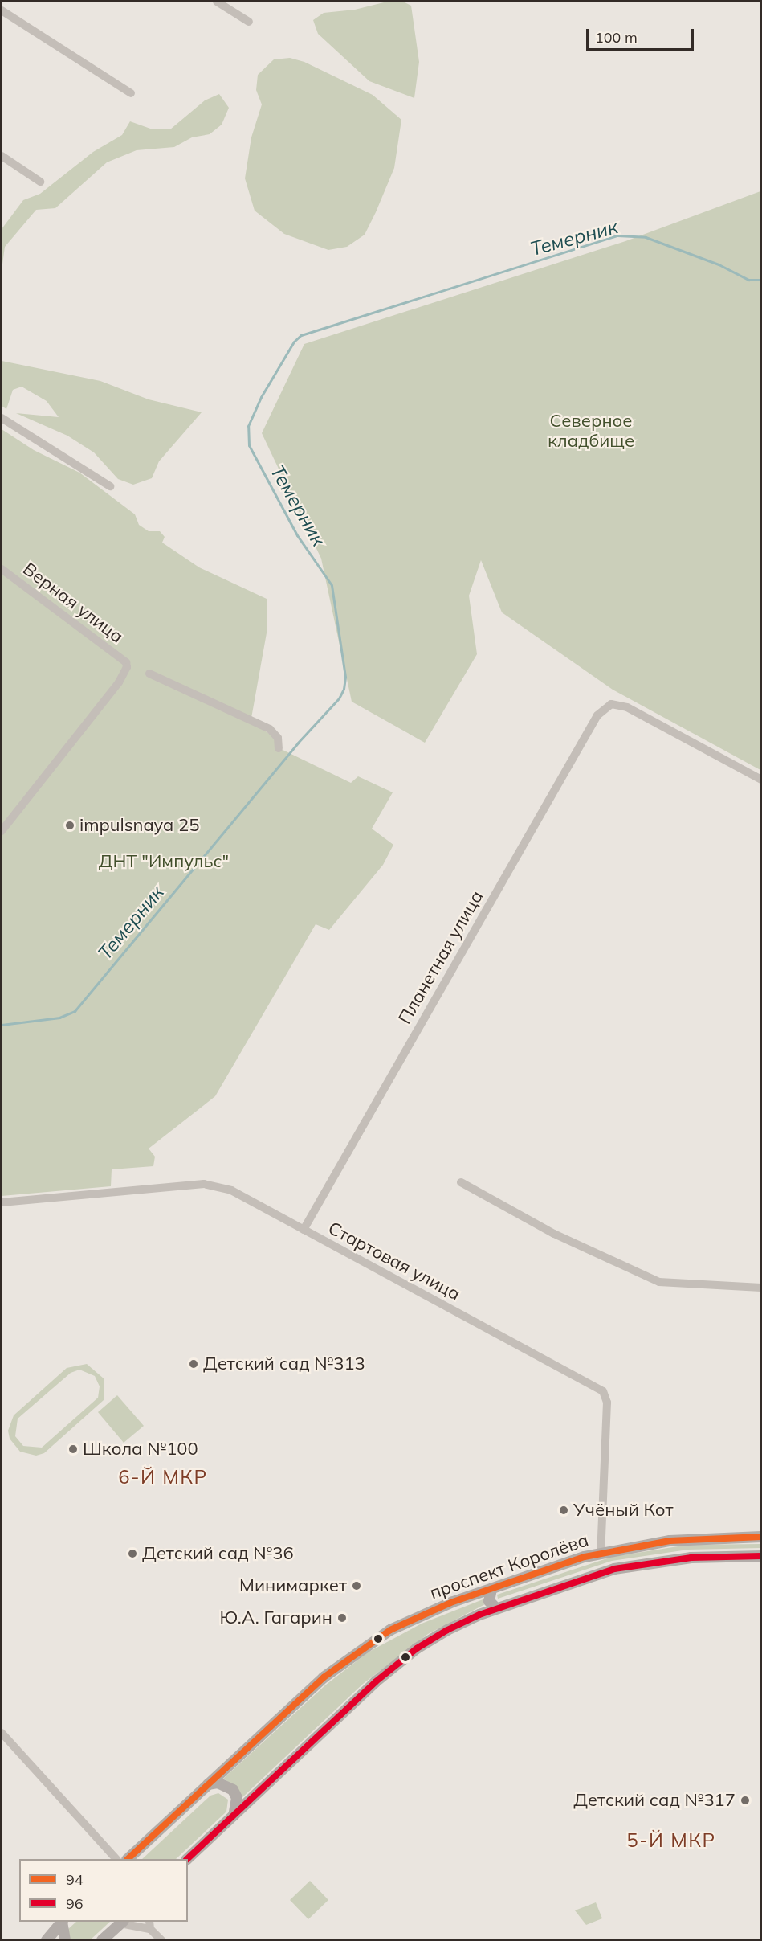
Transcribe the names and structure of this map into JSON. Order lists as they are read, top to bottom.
{
  "streets": {
    "main road": ["проспект Королёва"],
    "street": ["Верная улица", "Планетная улица", "Стартовая улица"]
  },
  "crossings": [
    ["Планетная улица", "Стартовая улица"],
    ["Стартовая улица", "проспект Королёва"]
  ],
  "districts": ["6-Й МКР", "5-Й МКР"],
  "water": ["Темерник"],
  "parks": ["Северное кладбище", "ДНТ \"Импульс\""],
  "places": [
    "impulsnaya 25",
    "Детский сад №313",
    "Школа №100",
    "Учёный Кот",
    "Детский сад №36",
    "Минимаркет",
    "Ю.А. Гагарин",
    "Детский сад №317"
  ],
  "lines": ["transit line 94", "transit line 96"],
  "legend": ["94", "96"],
  "scale_bar": "100 m"
}
